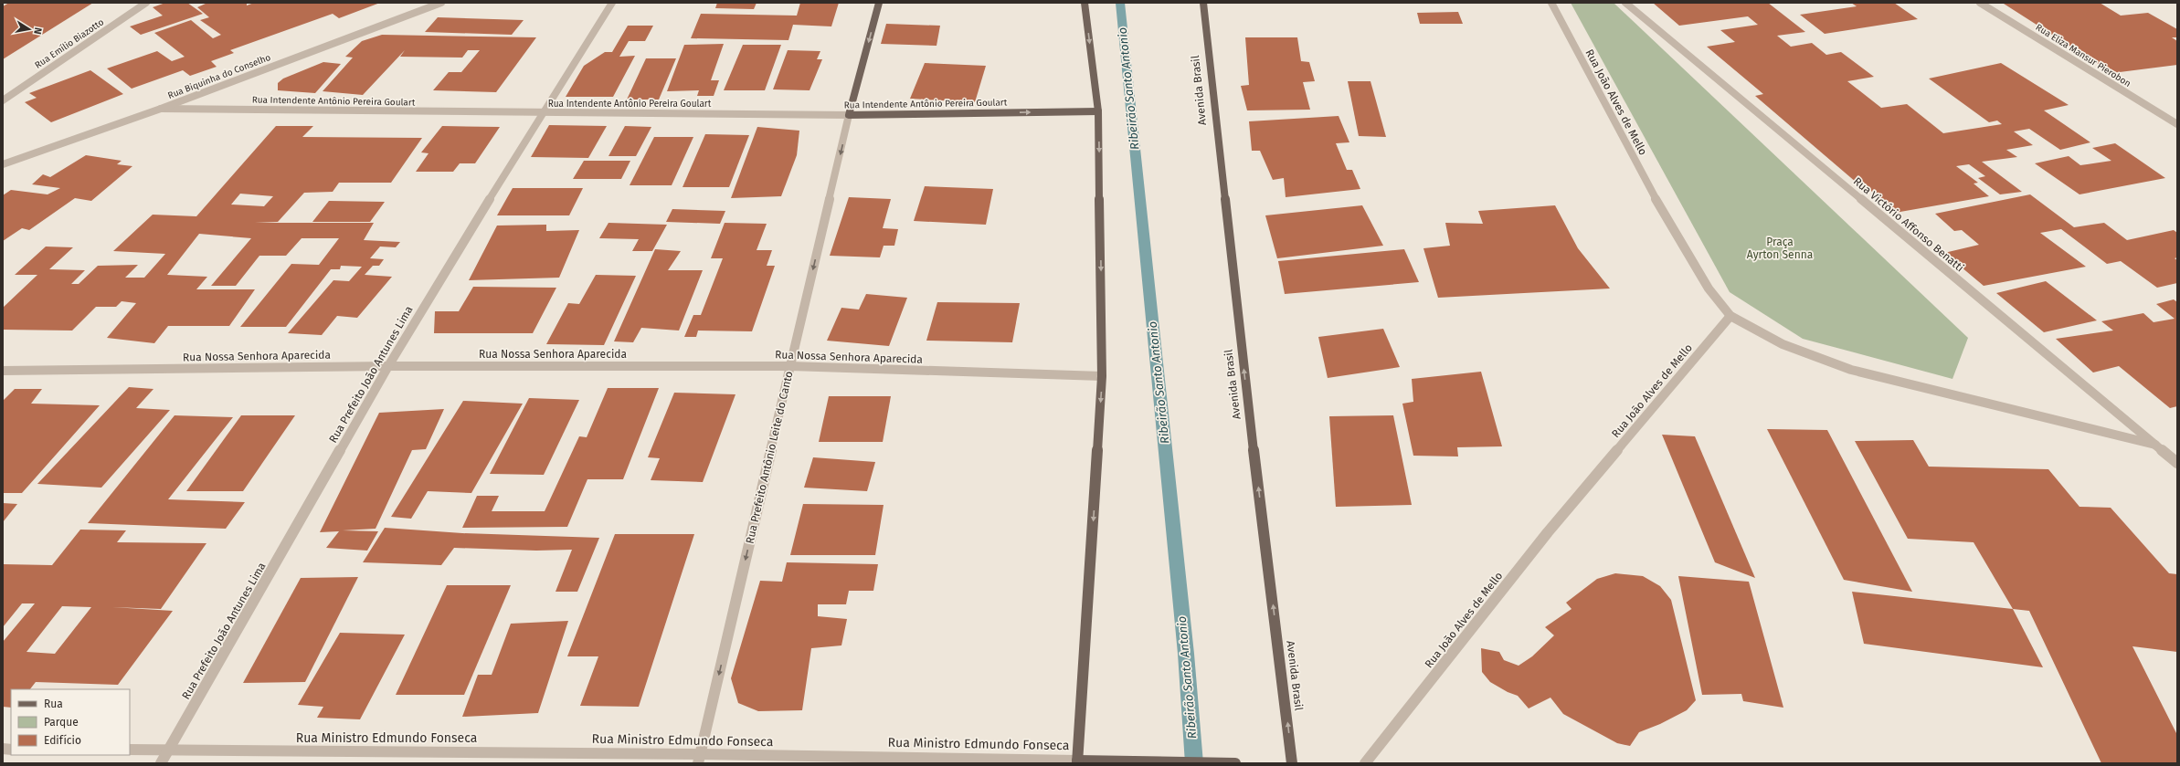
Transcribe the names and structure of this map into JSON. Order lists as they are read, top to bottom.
{
  "streets": {
    "main road": [
      "Avenida Brasil",
      "Rua Intendente Antônio Pereira Goulart",
      "Rua Prefeito Antônio Leite do Canto",
      "Rua Ministro Edmundo Fonseca"
    ],
    "street": [
      "Rua Emílio Biazotto",
      "Rua Eliza Mansur Pierobon",
      "Rua Biquinha do Conselho",
      "Rua João Alves de Mello",
      "Rua Victório Affonso Benatti",
      "Rua Nossa Senhora Aparecida",
      "Rua Prefeito João Antunes Lima"
    ]
  },
  "crossings": [
    ["Rua Biquinha do Conselho", "Rua Intendente Antônio Pereira Goulart"],
    ["Rua Intendente Antônio Pereira Goulart", "Rua Prefeito João Antunes Lima"],
    ["Rua Intendente Antônio Pereira Goulart", "Rua Prefeito Antônio Leite do Canto"],
    ["Rua Nossa Senhora Aparecida", "Rua Prefeito João Antunes Lima"],
    ["Rua Nossa Senhora Aparecida", "Rua Prefeito Antônio Leite do Canto"],
    ["Rua Prefeito João Antunes Lima", "Rua Ministro Edmundo Fonseca"],
    ["Rua Prefeito Antônio Leite do Canto", "Rua Ministro Edmundo Fonseca"]
  ],
  "one_way": ["Avenida Brasil", "Rua Prefeito Antônio Leite do Canto"],
  "water": ["Ribeirão Santo Antonio"],
  "parks": ["Praça Ayrton Senna"],
  "legend": ["Rua", "Parque", "Edifício"],
  "north": "right"
}
